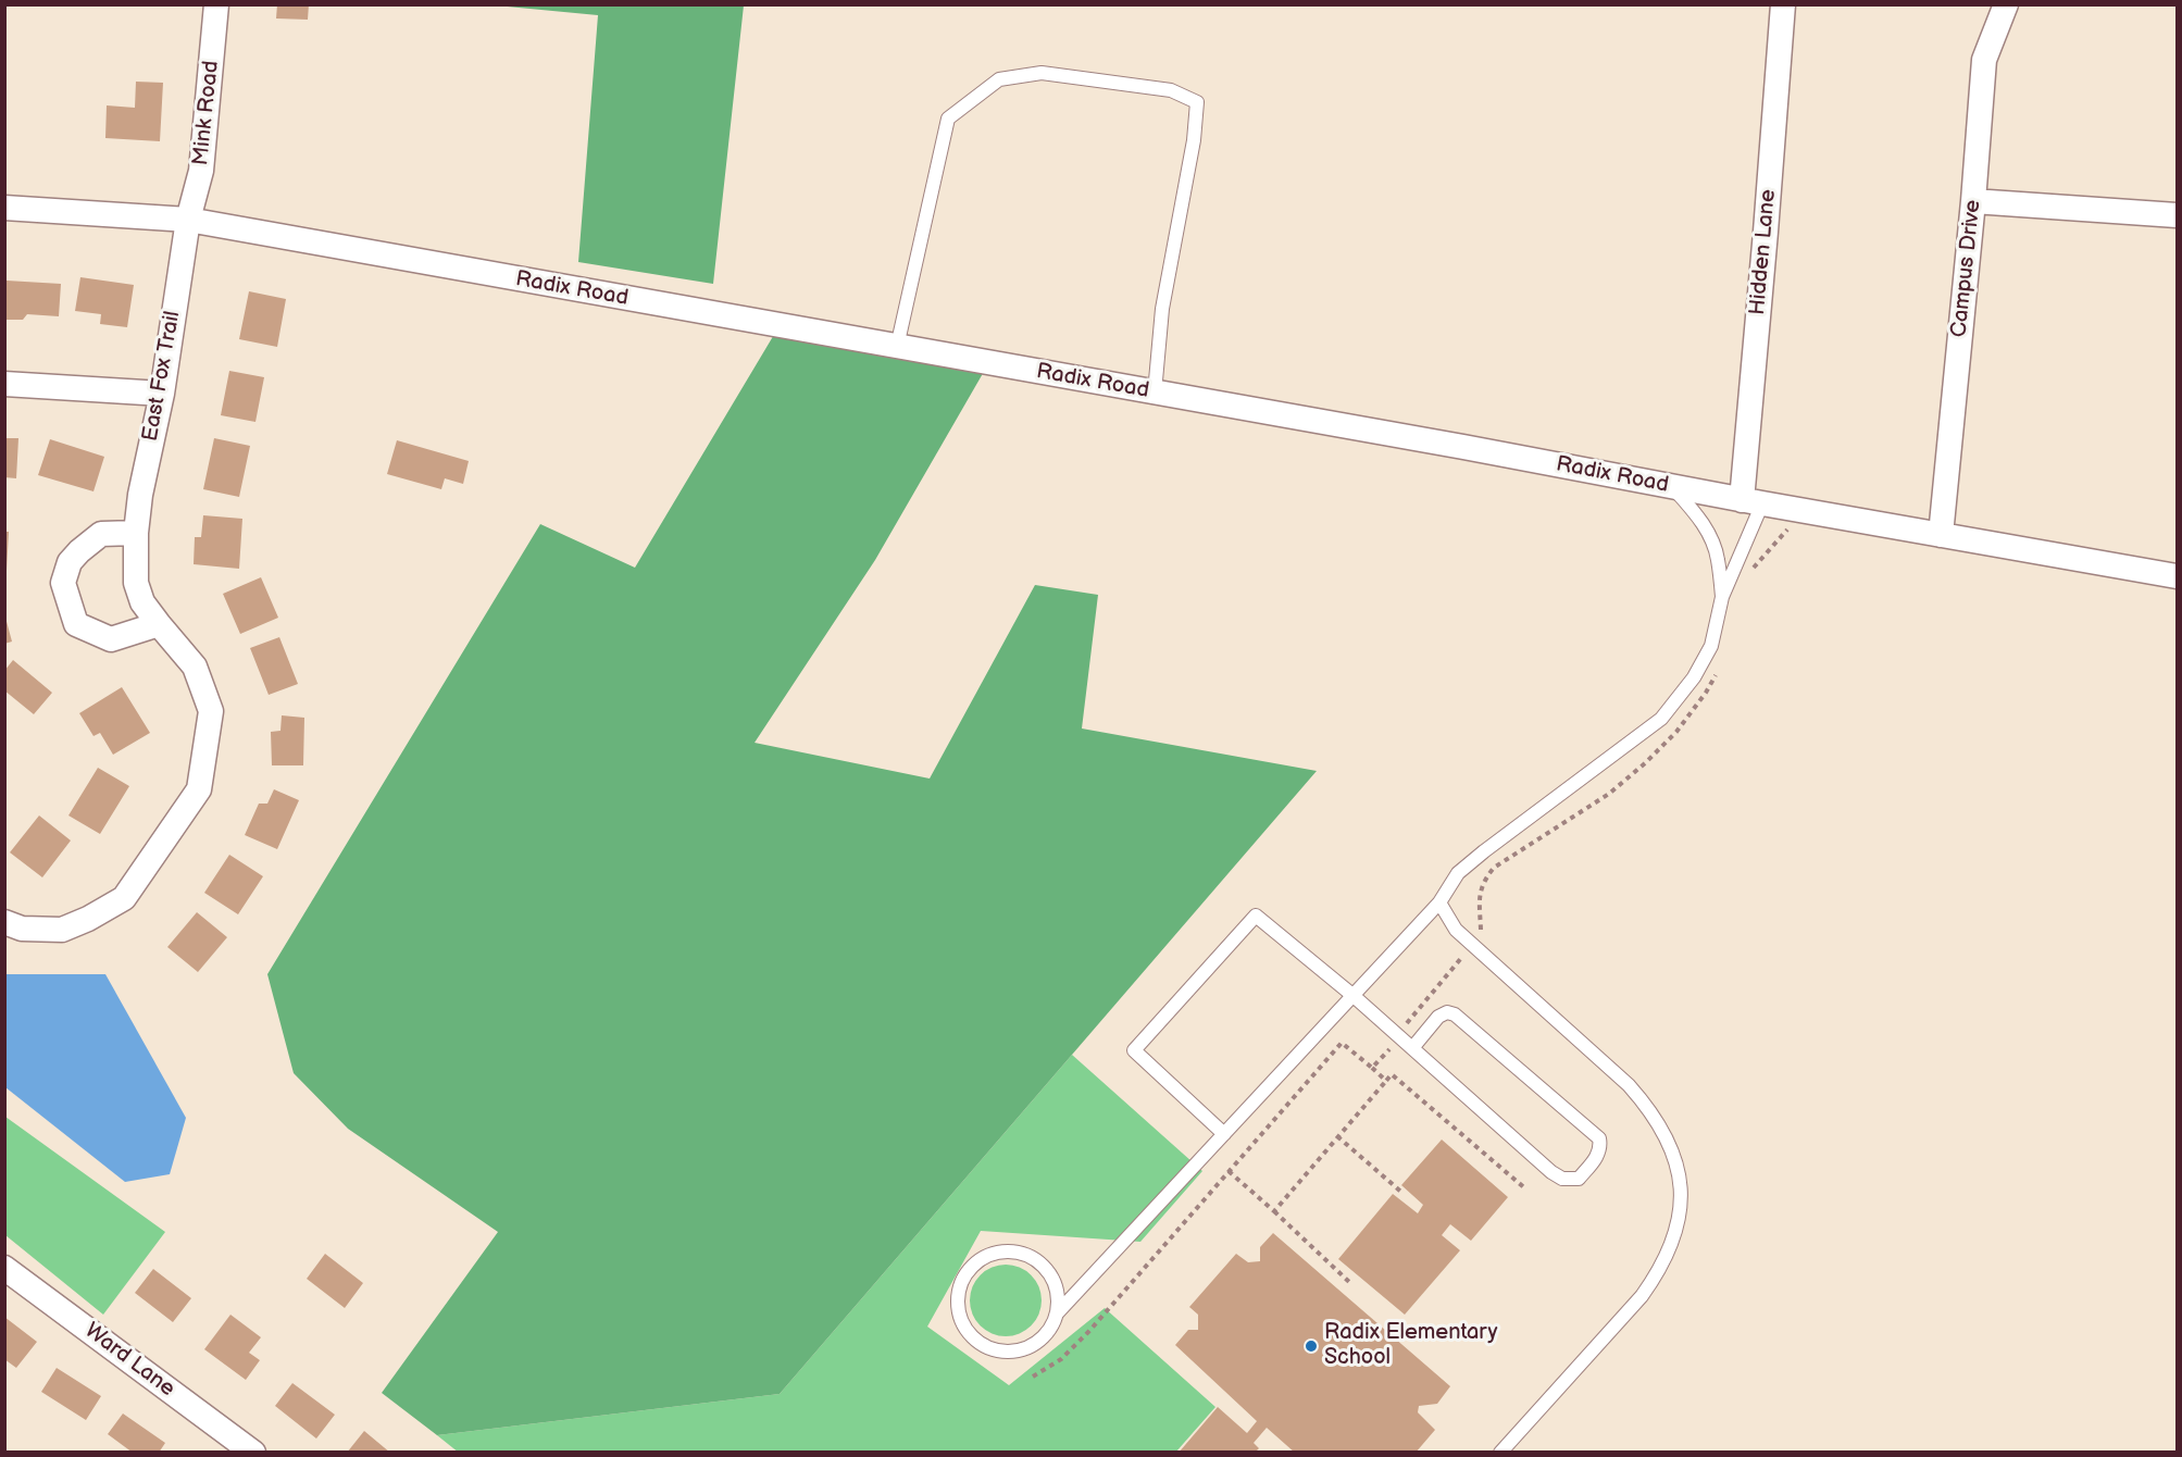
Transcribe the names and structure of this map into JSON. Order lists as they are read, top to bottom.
{
  "streets": {
    "street": [
      "Mink Road",
      "Hidden Lane",
      "Campus Drive",
      "Radix Road",
      "East Fox Trail",
      "Ward Lane"
    ]
  },
  "crossings": [
    ["Mink Road", "Radix Road"],
    ["Mink Road", "East Fox Trail"],
    ["Hidden Lane", "Radix Road"],
    ["Campus Drive", "Radix Road"],
    ["Radix Road", "East Fox Trail"]
  ],
  "places": ["Radix Elementary School"]
}
